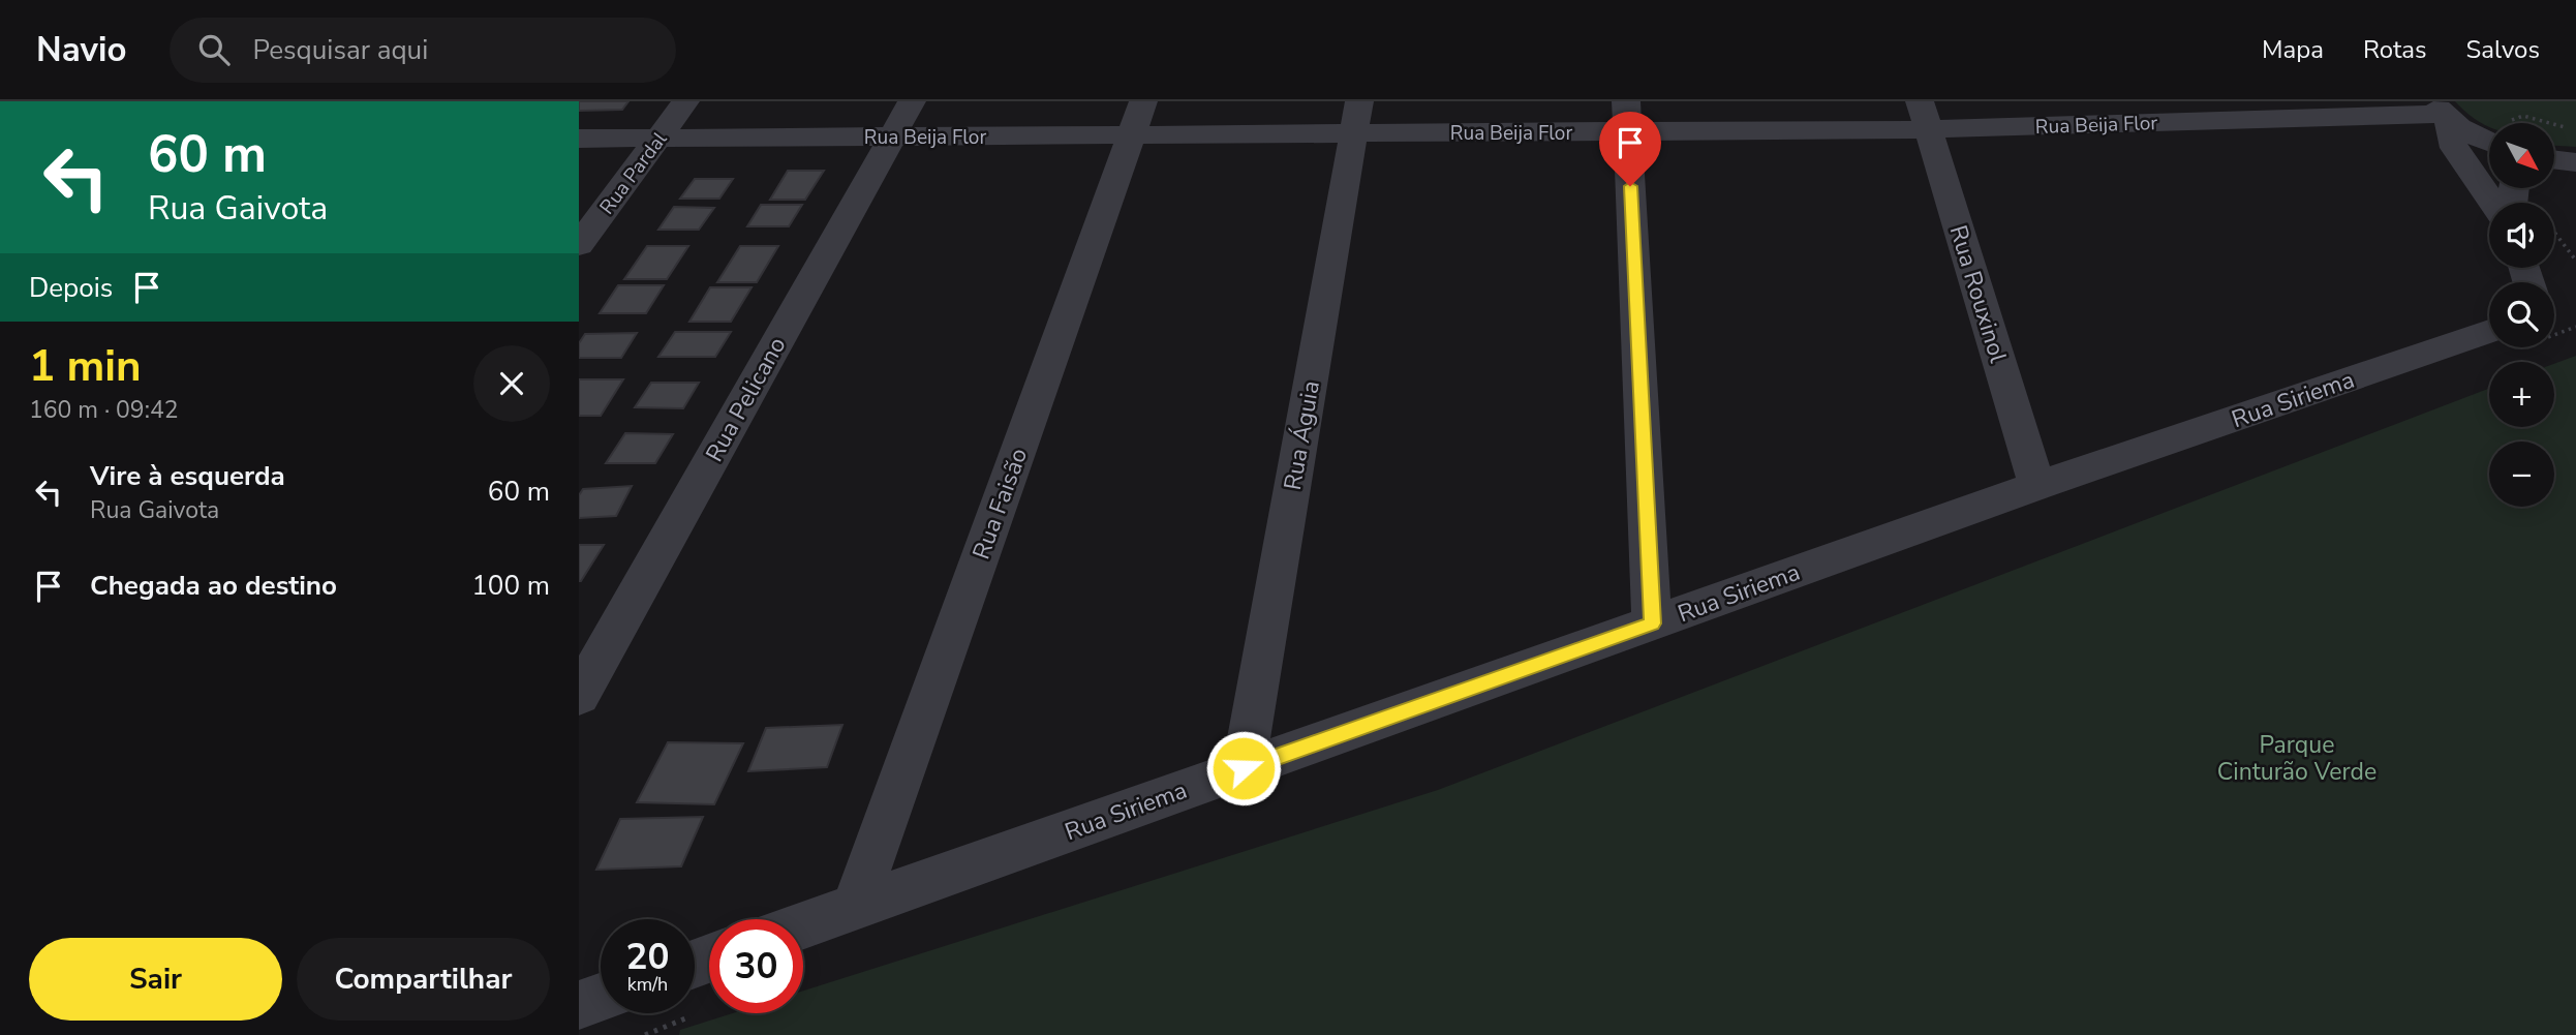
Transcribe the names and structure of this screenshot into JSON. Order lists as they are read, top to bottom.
{
  "streets": {
    "street": [
      "Rua Beija Flor",
      "Rua Pardal",
      "Rua Rouxinol",
      "Rua Pelicano",
      "Rua Siriema",
      "Rua Águia",
      "Rua Faisão"
    ]
  },
  "crossings": [
    ["Rua Beija Flor", "Rua Pardal"],
    ["Rua Beija Flor", "Rua Rouxinol"],
    ["Rua Beija Flor", "Rua Pelicano"],
    ["Rua Beija Flor", "Rua Águia"],
    ["Rua Beija Flor", "Rua Faisão"],
    ["Rua Rouxinol", "Rua Siriema"],
    ["Rua Siriema", "Rua Águia"],
    ["Rua Siriema", "Rua Faisão"]
  ],
  "parks": ["Parque Cinturão Verde"],
  "north": "bottom right",
  "page": {
    "header": "Navio",
    "search": "Pesquisar aqui",
    "nav": ["Mapa", "Rotas", "Salvos"],
    "turn": ["60 m", "Rua Gaivota"],
    "map_buttons": ["+", "−"],
    "then": "Depois",
    "heading": ["1 min", "160 m · 09:42"],
    "list": [
      {
        "name": "Vire à esquerda",
        "note": "Rua Gaivota",
        "value": "60 m"
      },
      {
        "name": "Chegada ao destino",
        "value": "100 m"
      }
    ],
    "speed": "20 km/h",
    "limit": "30",
    "buttons": ["Sair", "Compartilhar"]
  }
}
